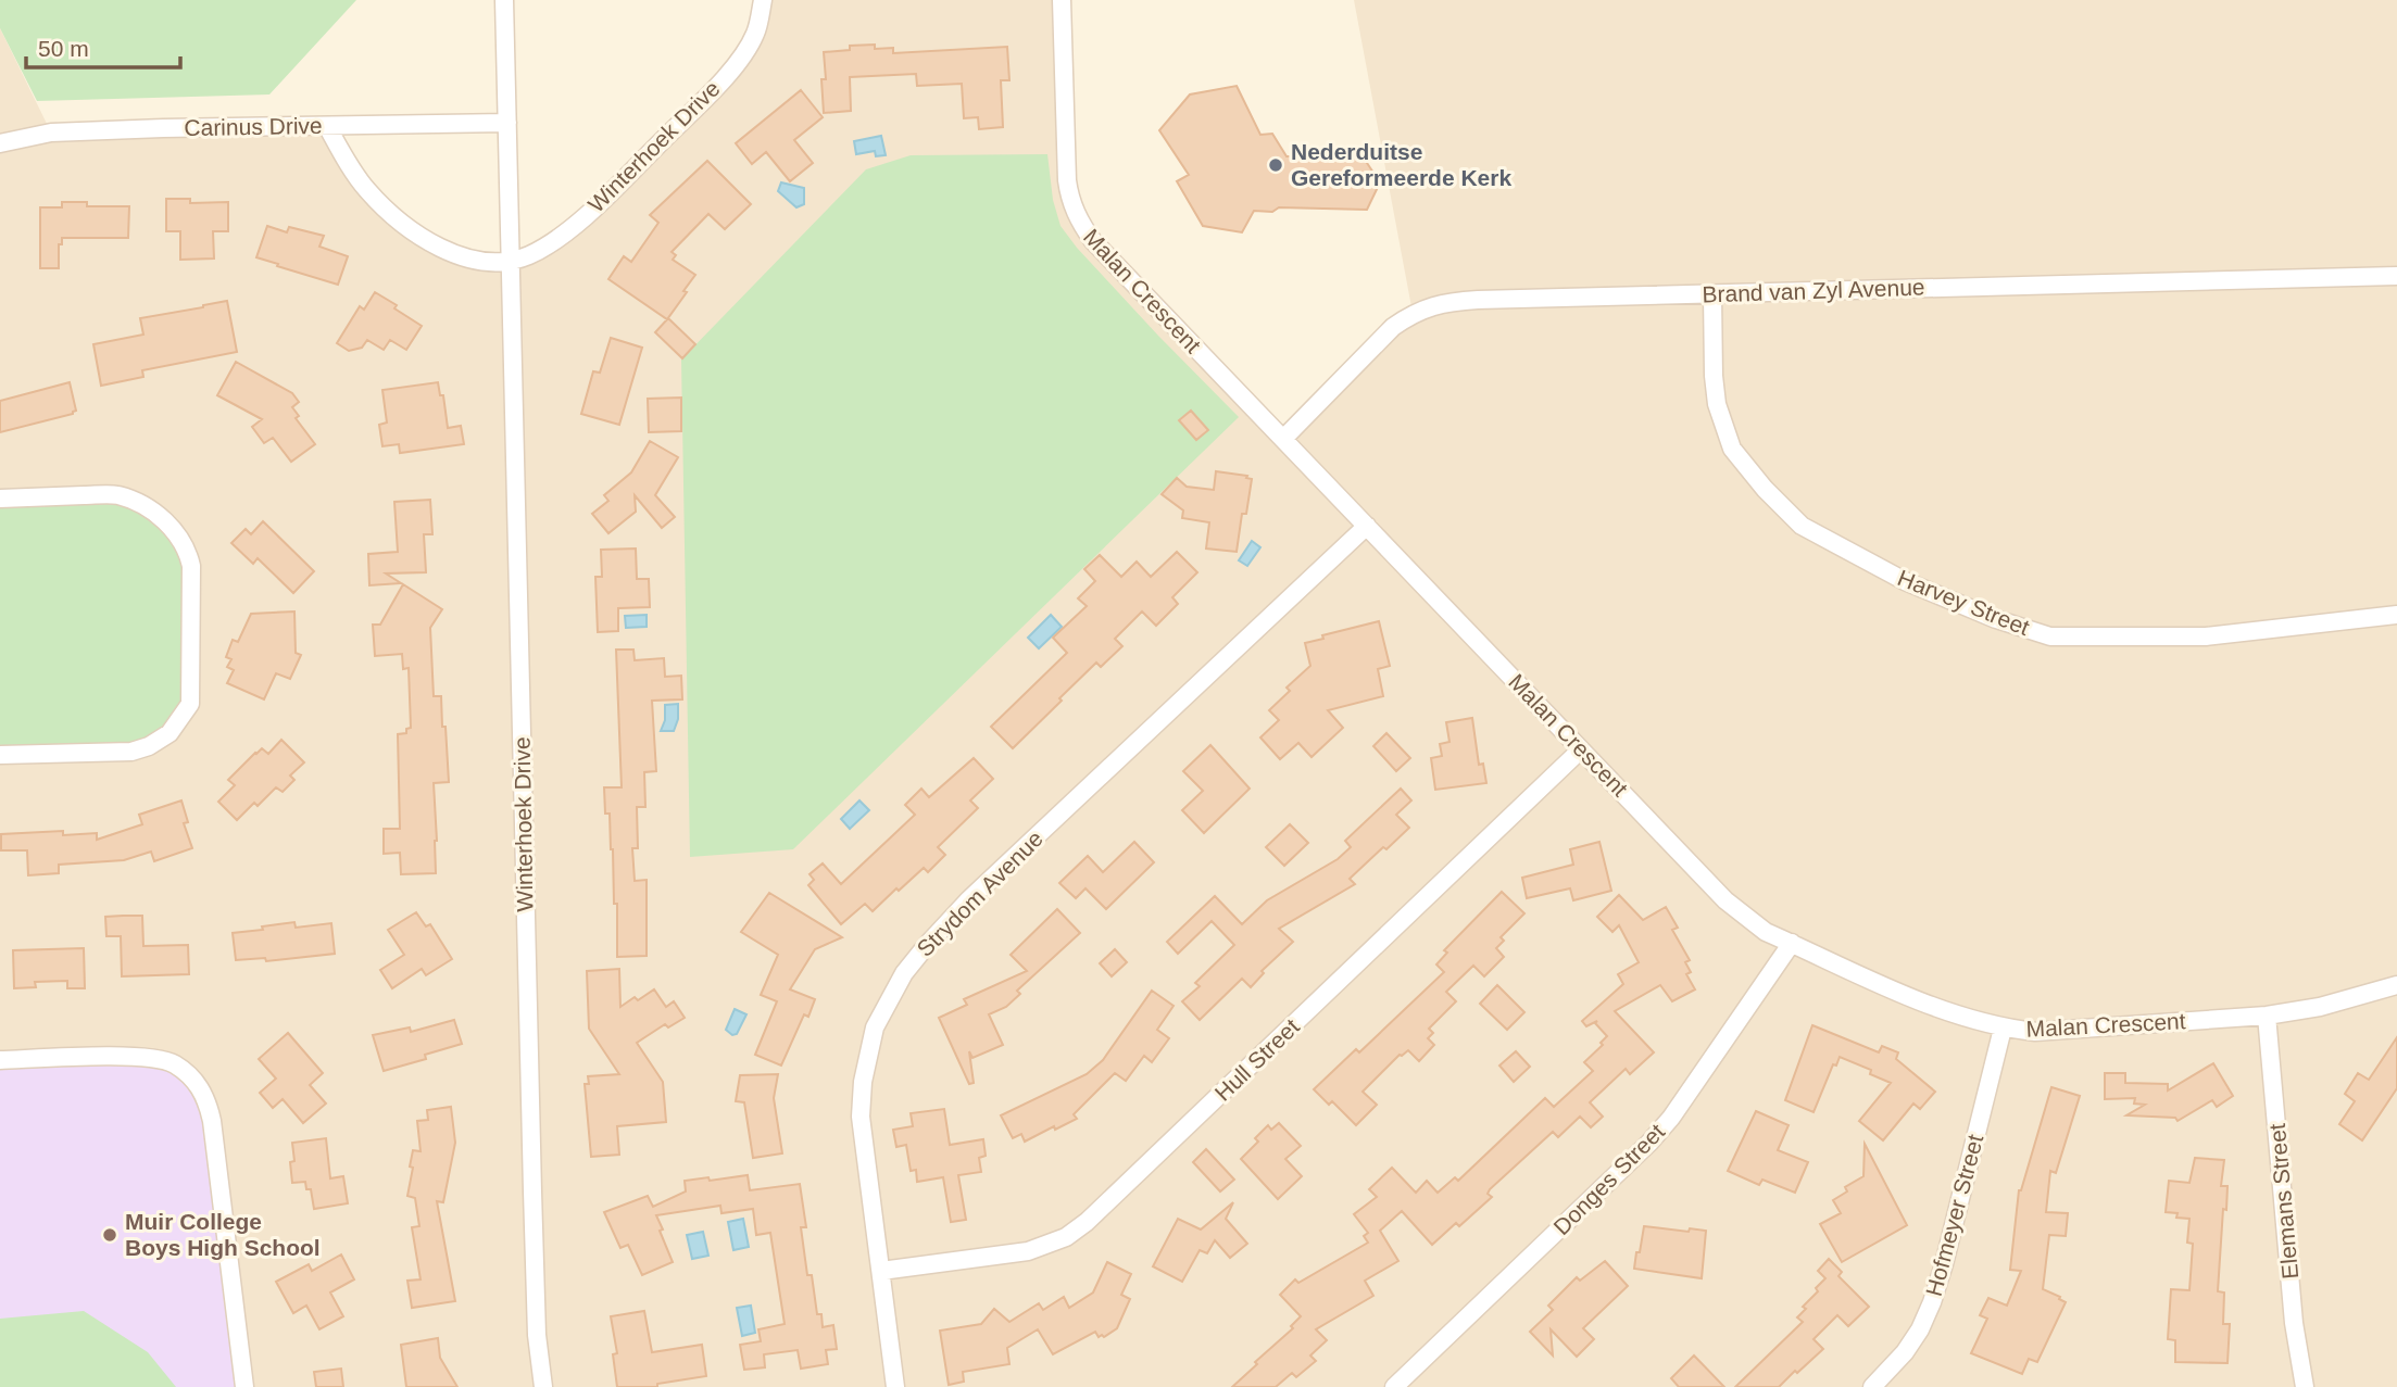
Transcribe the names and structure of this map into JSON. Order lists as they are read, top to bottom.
{
  "streets": {
    "street": [
      "Carinus Drive",
      "Winterhoek Drive",
      "Malan Crescent",
      "Brand van Zyl Avenue",
      "Harvey Street",
      "Strydom Avenue",
      "Hull Street",
      "Donges Street",
      "Elemans Street",
      "Hofmeyer Street"
    ]
  },
  "crossings": [
    ["Carinus Drive", "Winterhoek Drive"],
    ["Malan Crescent", "Brand van Zyl Avenue"],
    ["Malan Crescent", "Strydom Avenue"],
    ["Malan Crescent", "Hull Street"],
    ["Malan Crescent", "Donges Street"],
    ["Malan Crescent", "Elemans Street"],
    ["Malan Crescent", "Hofmeyer Street"],
    ["Brand van Zyl Avenue", "Harvey Street"],
    ["Strydom Avenue", "Hull Street"]
  ],
  "places": ["Nederduitse Gereformeerde Kerk", "Muir College Boys High School"],
  "scale_bar": "50 m"
}
